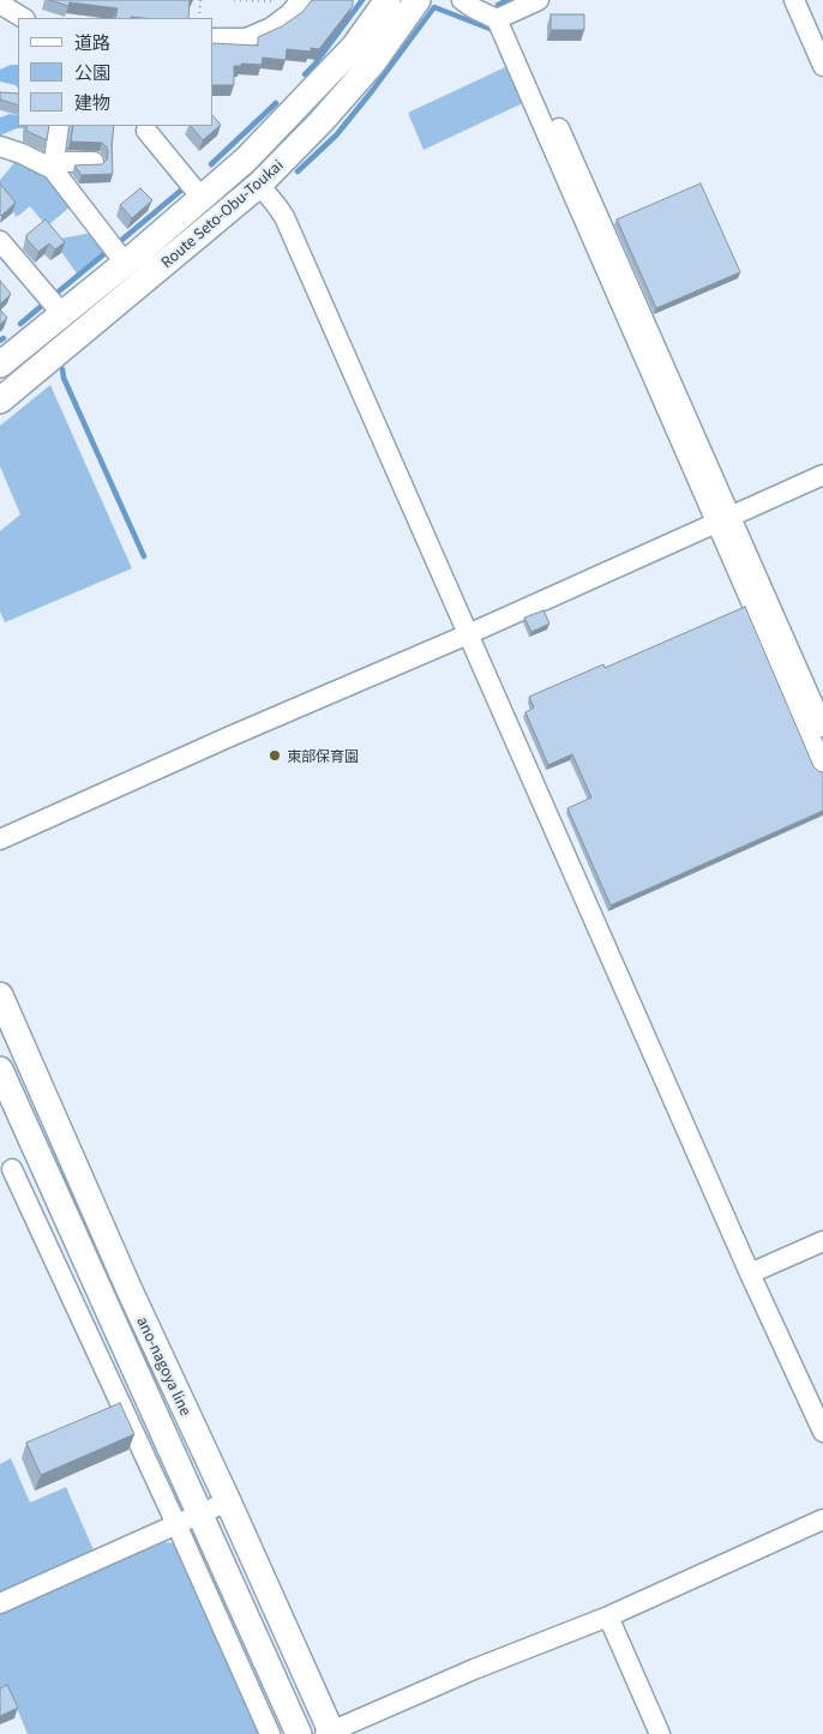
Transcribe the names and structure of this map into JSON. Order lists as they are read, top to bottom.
{
  "streets": {
    "main road": ["Route Seto-Obu-Toukai", "ano-nagoya line"]
  },
  "places": ["東部保育園"],
  "legend": ["道路", "公園", "建物"]
}
